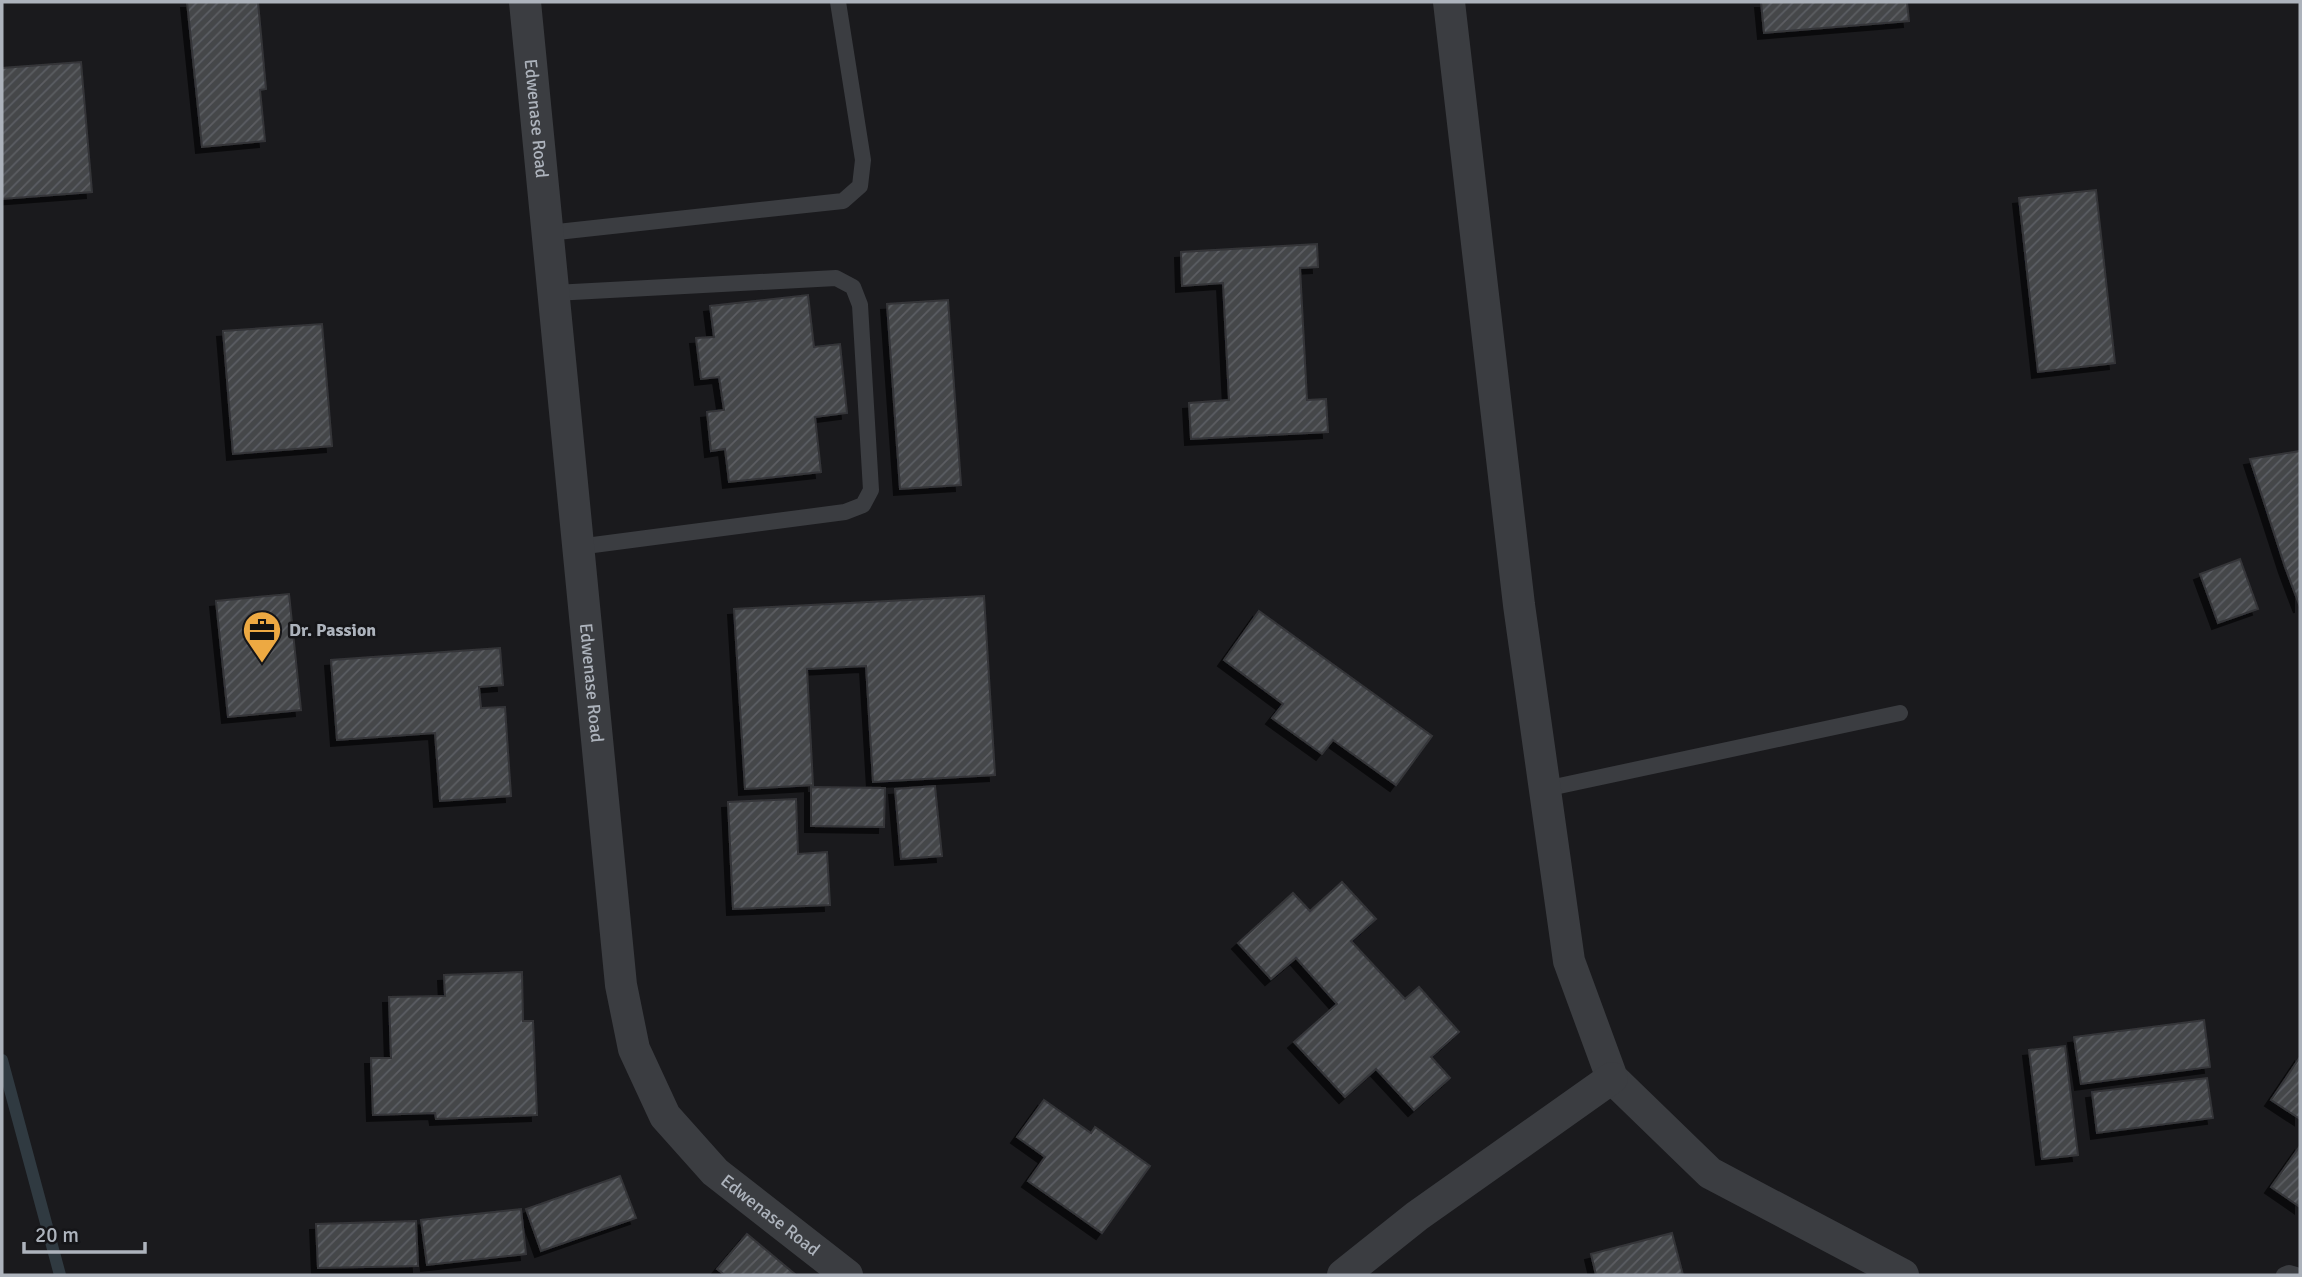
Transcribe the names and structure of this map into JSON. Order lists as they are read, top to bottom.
{
  "streets": {
    "street": ["Edwenase Road"]
  },
  "places": {
    "office": ["Dr. Passion"]
  },
  "scale_bar": "20 m"
}
